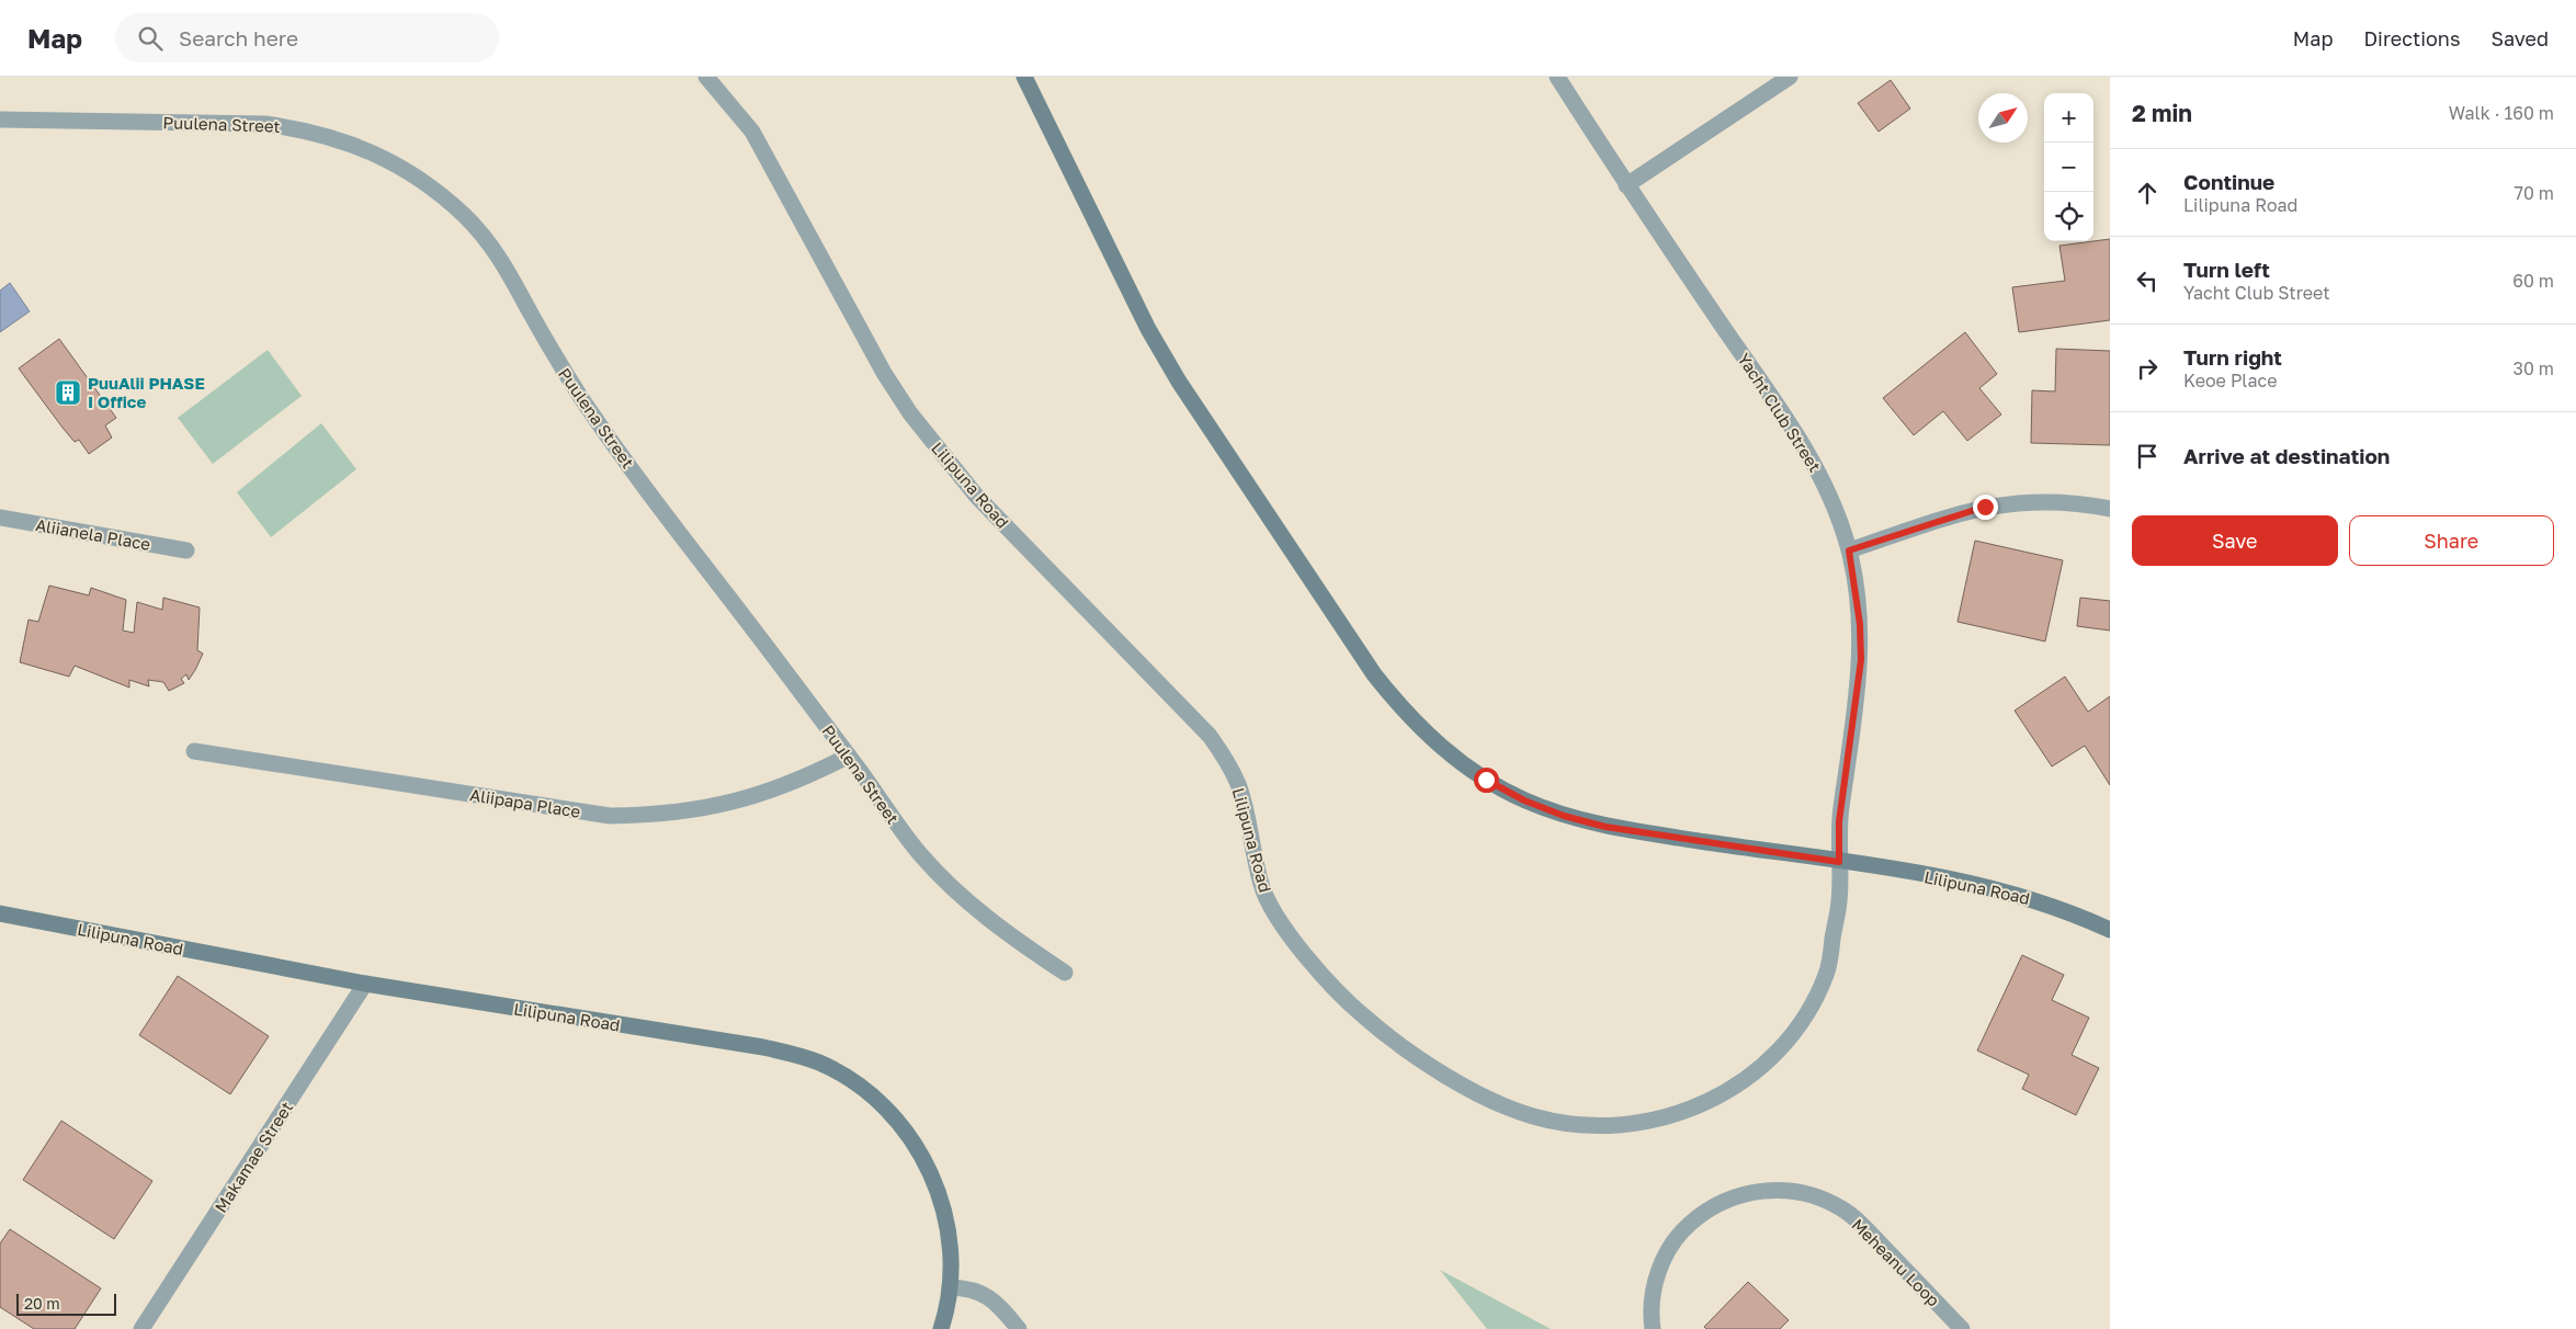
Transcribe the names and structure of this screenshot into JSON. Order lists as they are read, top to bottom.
{
  "streets": {
    "street": [
      "Puulena Street",
      "Yacht Club Street",
      "Lilipuna Road",
      "Aliianela Place",
      "Aliipapa Place",
      "Makamae Street",
      "Meheanu Loop"
    ]
  },
  "crossings": [
    ["Puulena Street", "Aliipapa Place"],
    ["Yacht Club Street", "Lilipuna Road"],
    ["Lilipuna Road", "Makamae Street"]
  ],
  "places": {
    "building": ["PuuAlii PHASE I Office"]
  },
  "scale_bar": "20 m",
  "north": "top right",
  "page": {
    "header": "Map",
    "search": "Search here",
    "nav": ["Map", "Directions", "Saved"],
    "heading": ["2 min", "Walk · 160 m"],
    "map_buttons": ["+", "−"],
    "list": [
      ["Continue", "Lilipuna Road", "70 m"],
      ["Turn left", "Yacht Club Street", "60 m"],
      ["Turn right", "Keoe Place", "30 m"],
      "Arrive at destination"
    ],
    "buttons": ["Save", "Share"],
    "scale": "20 m"
  }
}
